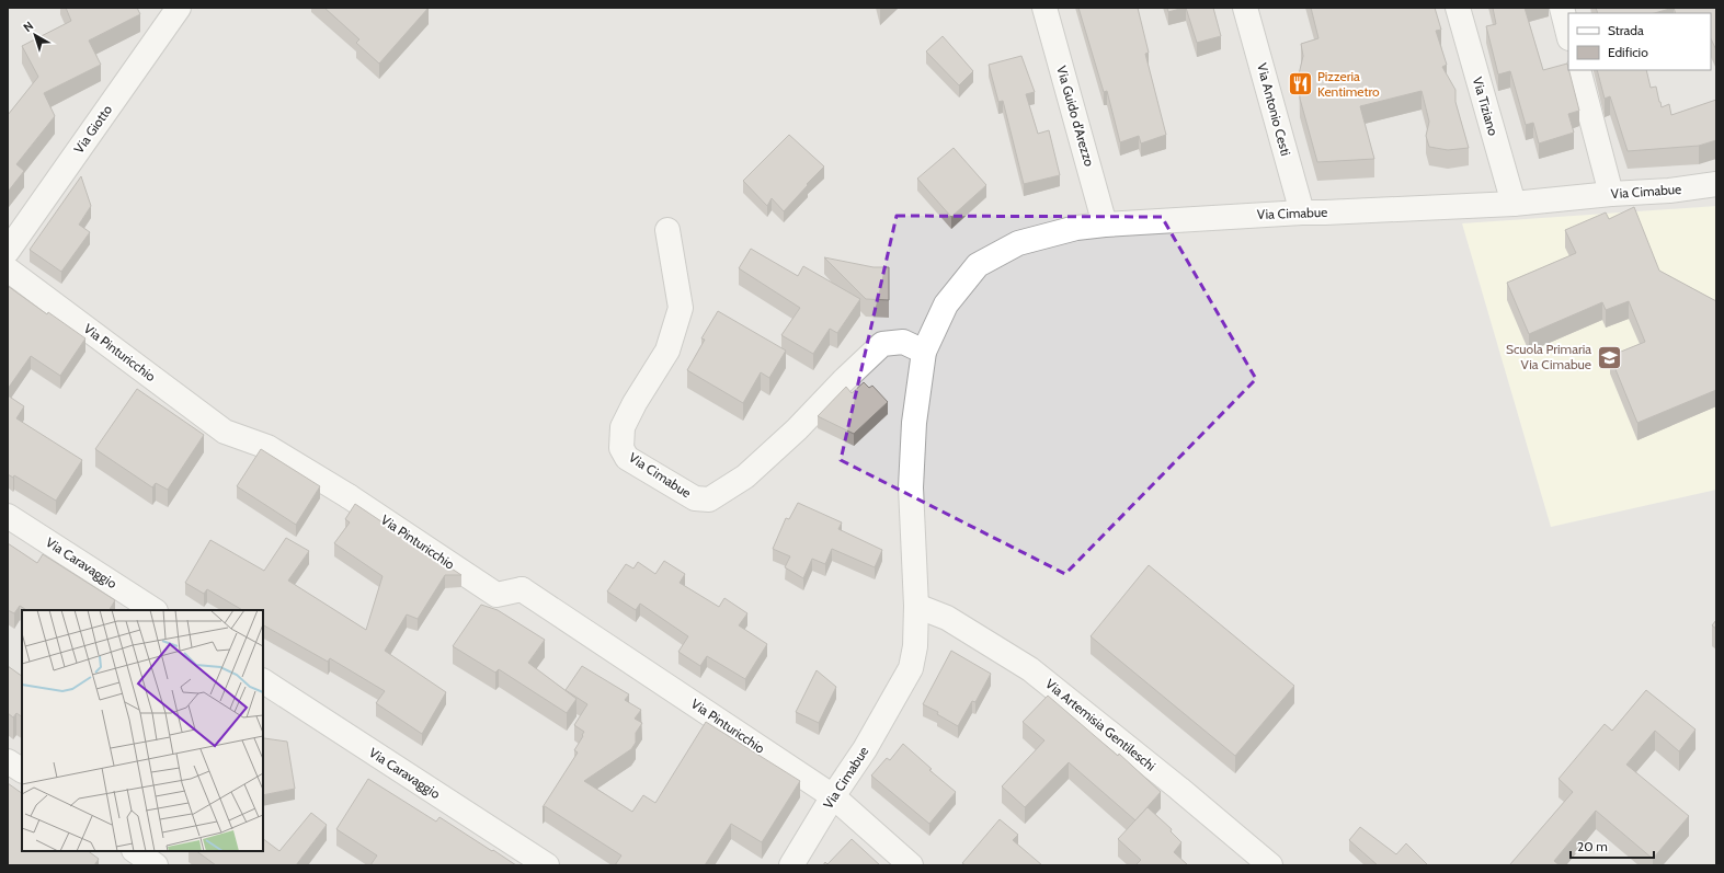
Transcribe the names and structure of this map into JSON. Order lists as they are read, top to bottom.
{
  "streets": {
    "street": [
      "Via Tiziano",
      "Via Antonio Cesti",
      "Via Guido d'Arezzo",
      "Via Giotto",
      "Via Cimabue",
      "Via Pinturicchio",
      "Via Caravaggio",
      "Via Artemisia Gentileschi"
    ]
  },
  "crossings": [
    ["Via Tiziano", "Via Cimabue"],
    ["Via Antonio Cesti", "Via Cimabue"],
    ["Via Guido d'Arezzo", "Via Cimabue"],
    ["Via Cimabue", "Via Pinturicchio"],
    ["Via Cimabue", "Via Artemisia Gentileschi"]
  ],
  "places": {
    "restaurant": ["Pizzeria Kentimetro"],
    "school or university": ["Scuola Primaria Via Cimabue"]
  },
  "legend": ["Strada", "Edificio"],
  "scale_bar": "20 m",
  "north": "top left"
}
